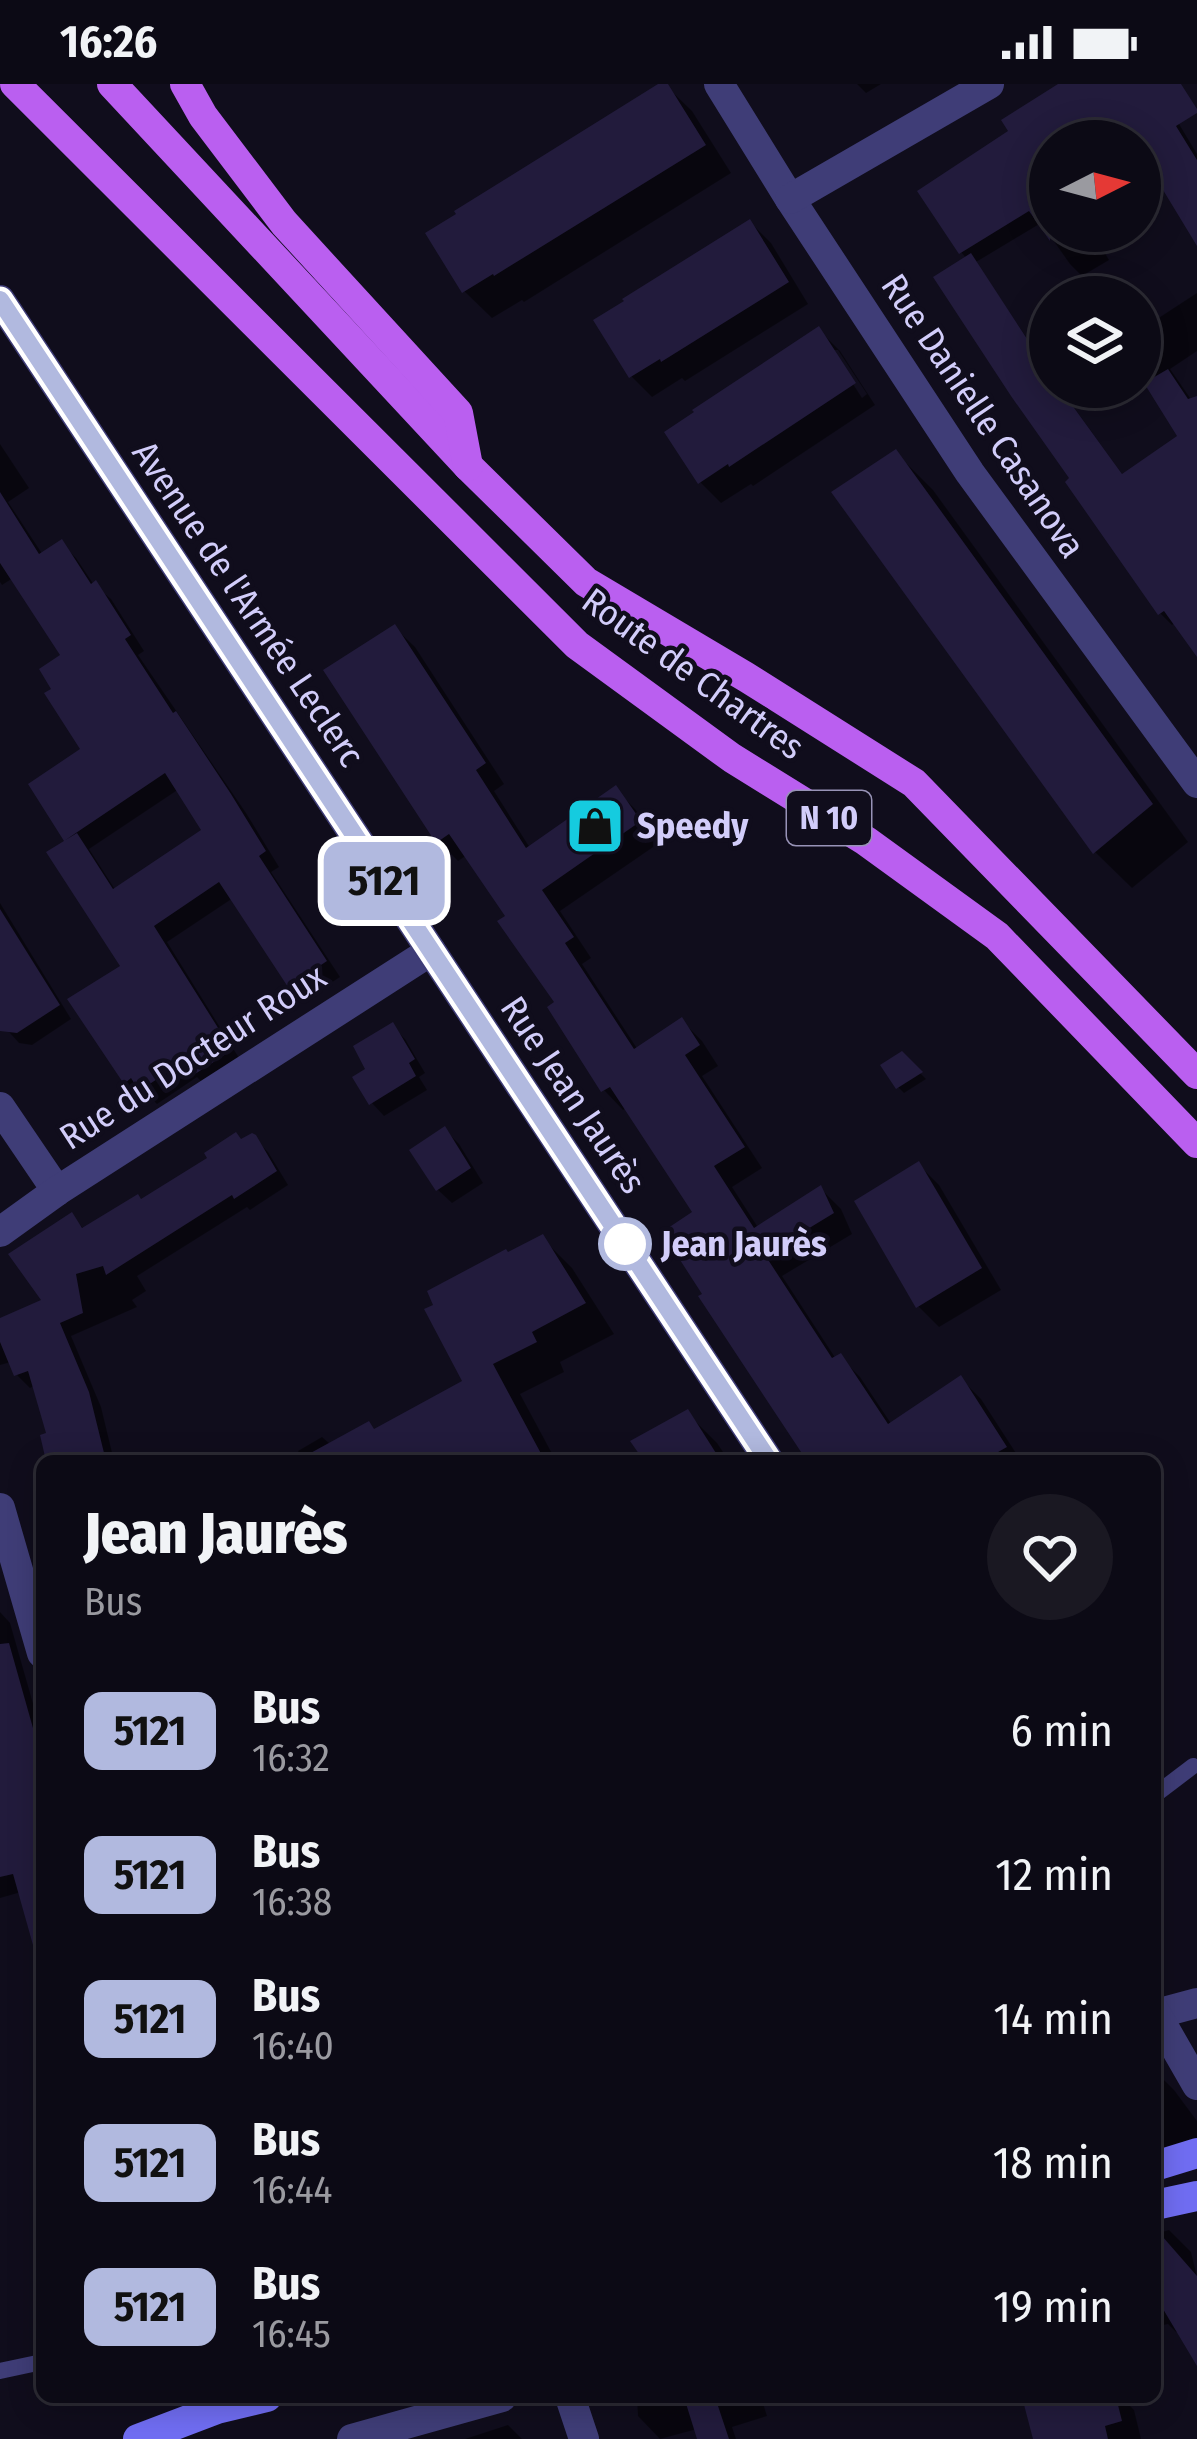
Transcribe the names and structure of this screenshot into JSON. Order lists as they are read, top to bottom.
{
  "streets": {
    "main road": ["Route de Chartres", "N 10"],
    "street": [
      "Rue Danielle Casanova",
      "Avenue de l'Armée Leclerc",
      "Rue du Docteur Roux",
      "Rue Jean Jaurès"
    ]
  },
  "crossings": [
    ["Avenue de l'Armée Leclerc", "Rue du Docteur Roux"],
    ["Avenue de l'Armée Leclerc", "Rue Jean Jaurès"],
    ["Rue du Docteur Roux", "Rue Jean Jaurès"]
  ],
  "places": {
    "shop": ["Speedy"],
    "other": ["Jean Jaurès"]
  },
  "lines": ["bus line 5121"],
  "north": "right",
  "page": {
    "status": "16:26",
    "on_map": "5121",
    "heading": ["Jean Jaurès", "Bus"],
    "list": [
      {
        "mark": "5121",
        "name": "Bus",
        "note": "16:32",
        "value": "6 min"
      },
      {
        "mark": "5121",
        "name": "Bus",
        "note": "16:38",
        "value": "12 min"
      },
      {
        "mark": "5121",
        "name": "Bus",
        "note": "16:40",
        "value": "14 min"
      },
      {
        "mark": "5121",
        "name": "Bus",
        "note": "16:44",
        "value": "18 min"
      },
      {
        "mark": "5121",
        "name": "Bus",
        "note": "16:45",
        "value": "19 min"
      }
    ]
  }
}
